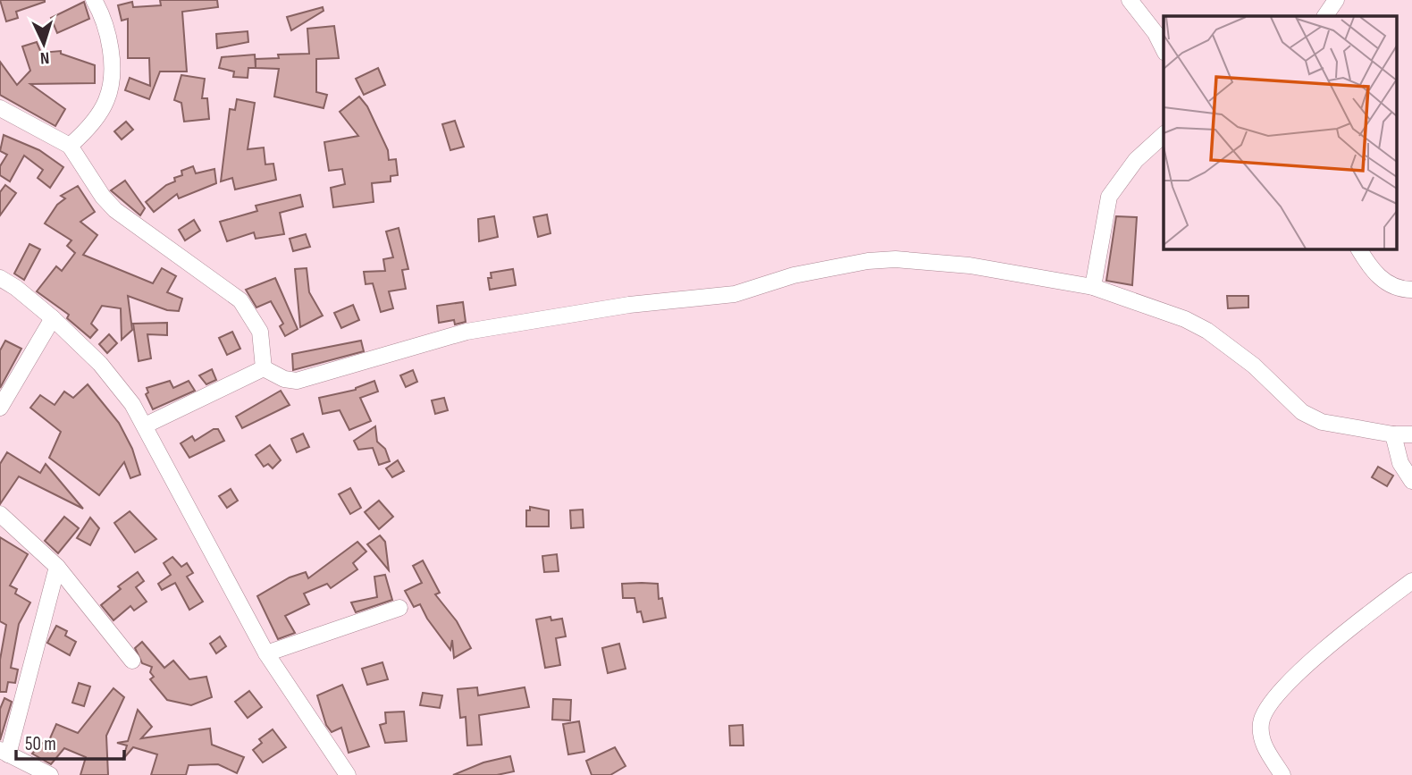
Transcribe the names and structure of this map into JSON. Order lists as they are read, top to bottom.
{
  "scale_bar": "50 m",
  "north": "bottom"
}
